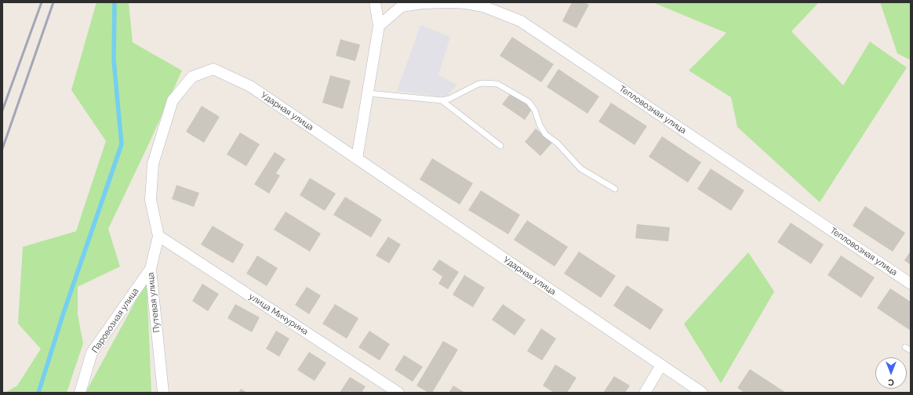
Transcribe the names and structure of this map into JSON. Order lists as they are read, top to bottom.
{
  "streets": {
    "street": [
      "Тепловозная улица",
      "Ударная улица",
      "Путевая улица",
      "улица Мичурина",
      "Паровозная улица"
    ]
  },
  "crossings": [
    ["Ударная улица", "Путевая улица"],
    ["Путевая улица", "улица Мичурина"],
    ["Путевая улица", "Паровозная улица"]
  ],
  "north": "bottom"
}
